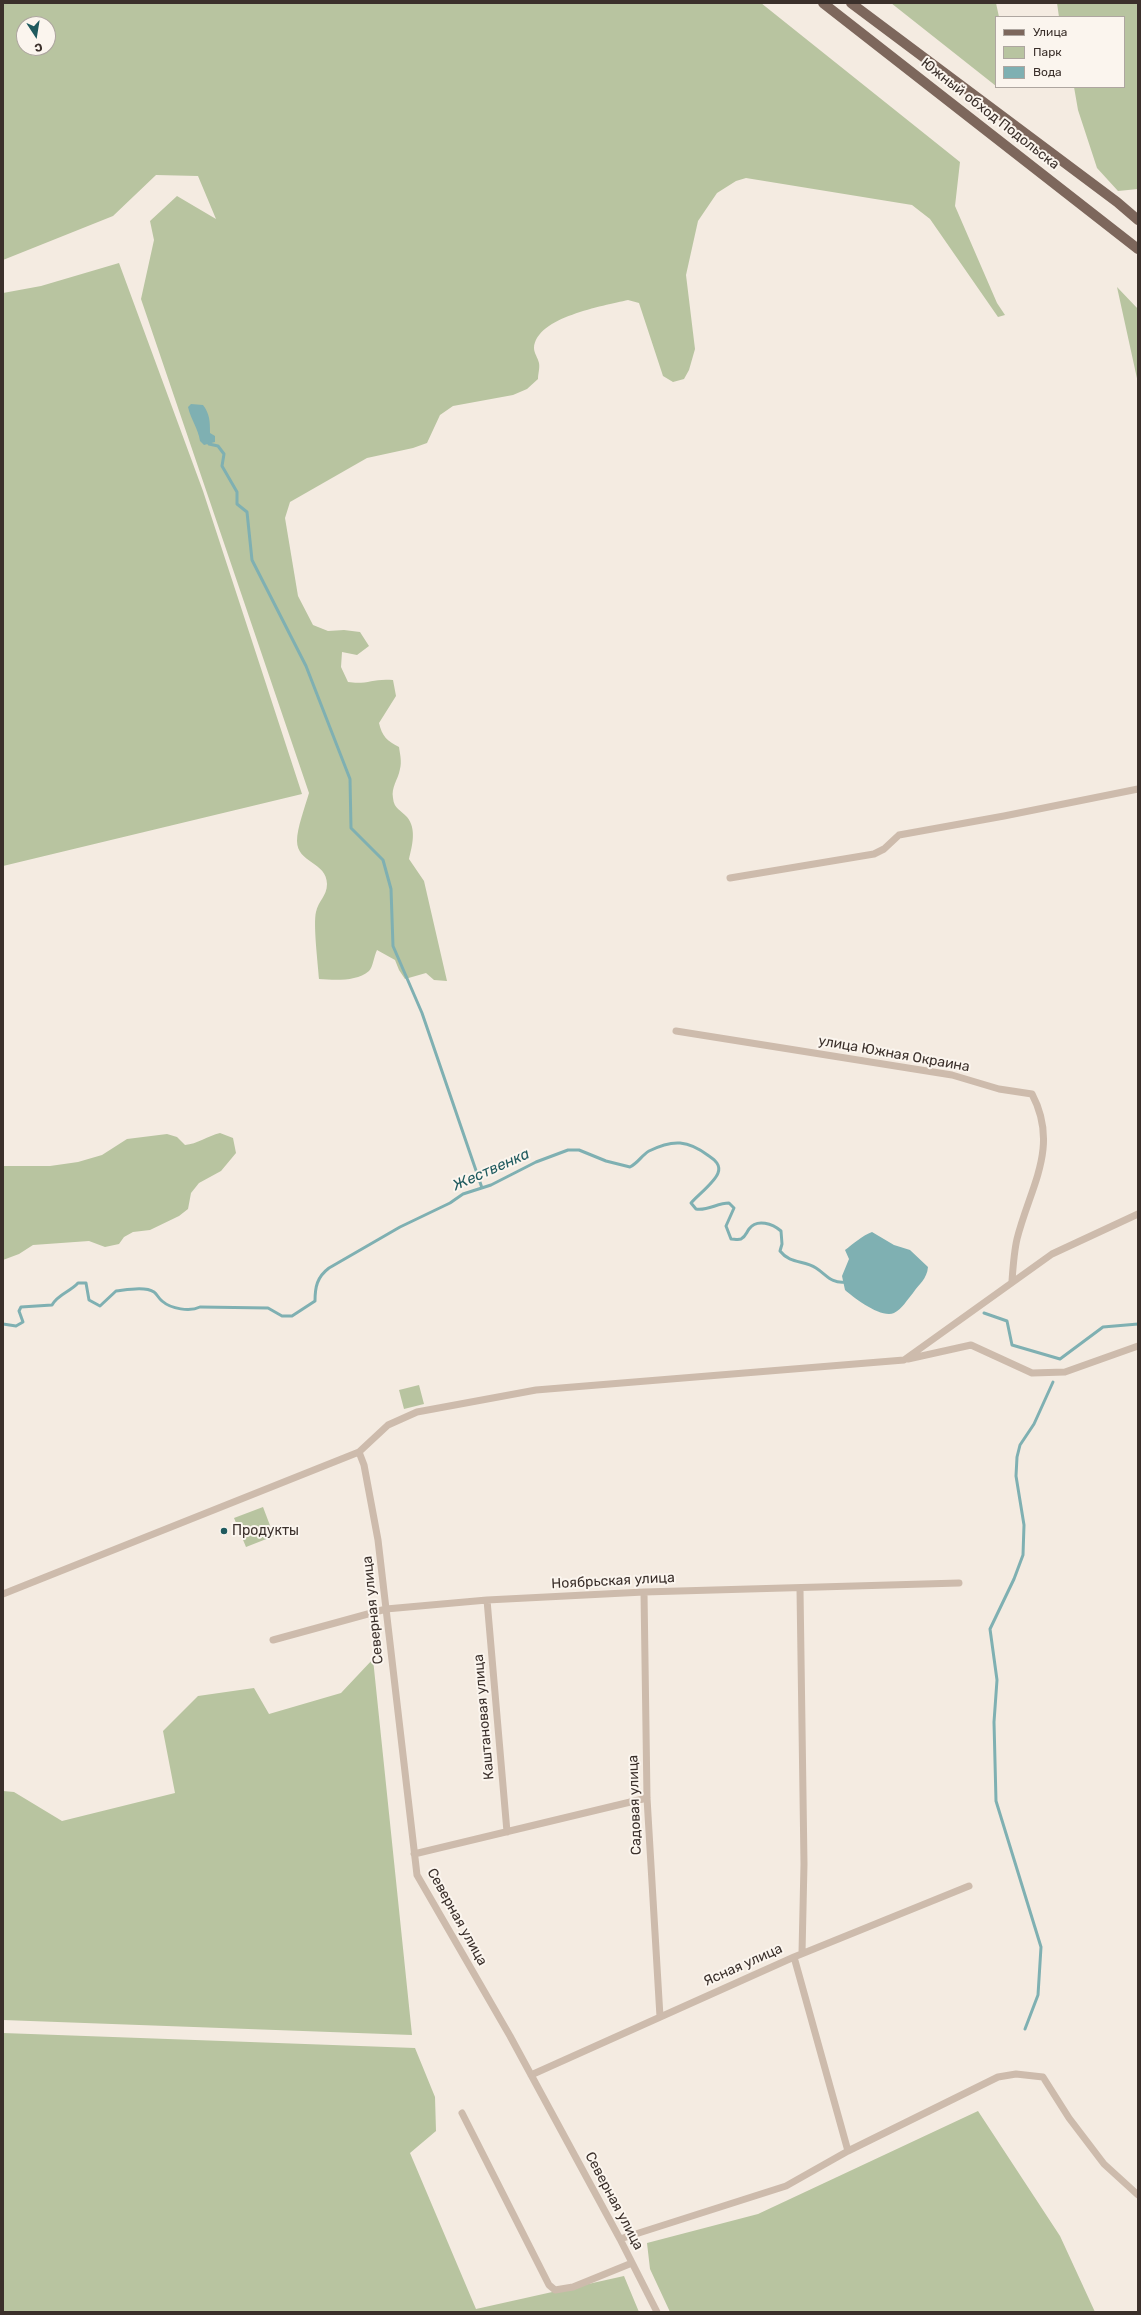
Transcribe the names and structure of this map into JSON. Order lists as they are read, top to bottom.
{
  "streets": {
    "main road": ["Южный обход Подольска"],
    "street": [
      "улица Южная Окраина",
      "Ноябрьская улица",
      "Северная улица",
      "Каштановая улица",
      "Садовая улица",
      "Ясная улица"
    ]
  },
  "crossings": [
    ["Ноябрьская улица", "Северная улица"],
    ["Ноябрьская улица", "Каштановая улица"],
    ["Ноябрьская улица", "Садовая улица"],
    ["Северная улица", "Ясная улица"],
    ["Садовая улица", "Ясная улица"]
  ],
  "water": ["Жественка"],
  "places": ["Продукты"],
  "legend": ["Улица", "Парк", "Вода"],
  "north": "bottom"
}
